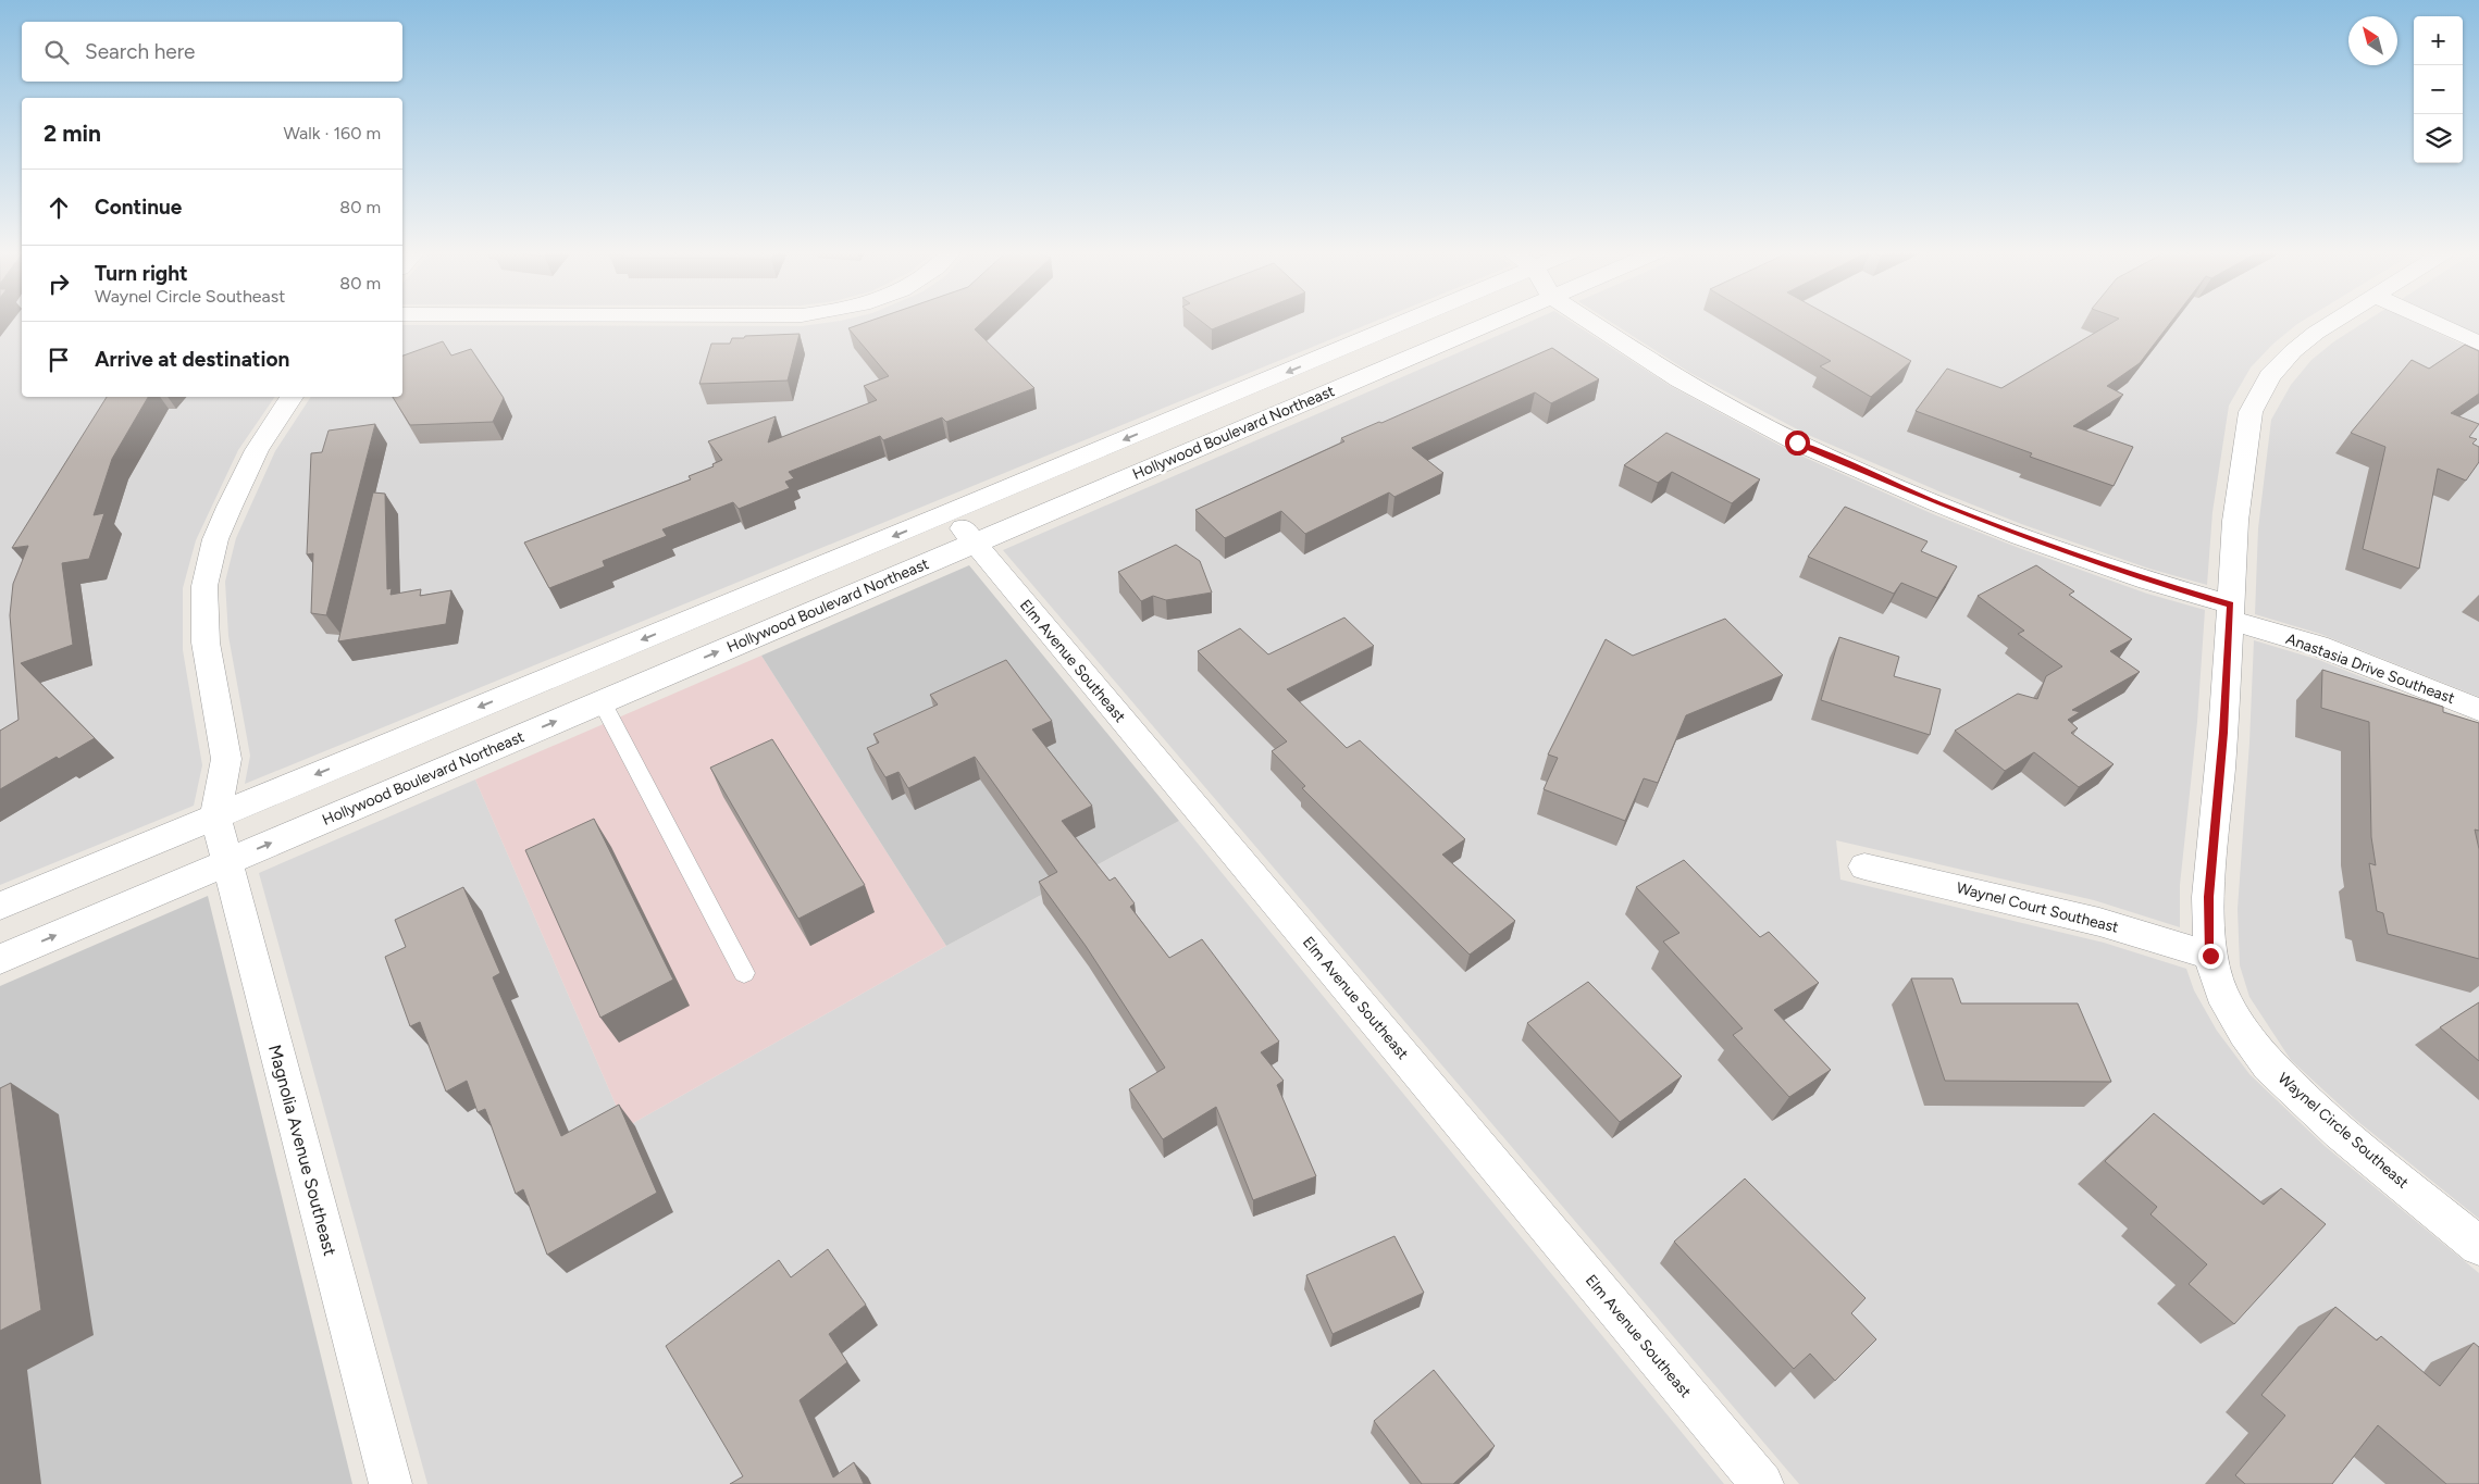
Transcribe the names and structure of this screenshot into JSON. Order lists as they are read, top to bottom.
{
  "streets": {
    "street": [
      "Hollywood Boulevard Northeast",
      "Elm Avenue Southeast",
      "Anastasia Drive Southeast",
      "Waynel Court Southeast",
      "Waynel Circle Southeast",
      "Magnolia Avenue Southeast"
    ]
  },
  "crossings": [
    ["Hollywood Boulevard Northeast", "Elm Avenue Southeast"],
    ["Hollywood Boulevard Northeast", "Magnolia Avenue Southeast"],
    ["Anastasia Drive Southeast", "Waynel Circle Southeast"],
    ["Waynel Court Southeast", "Waynel Circle Southeast"]
  ],
  "north": "top left",
  "page": {
    "map_buttons": ["+", "−"],
    "search": "Search here",
    "heading": ["2 min", "Walk · 160 m"],
    "list": [
      ["Continue", "80 m"],
      ["Turn right", "Waynel Circle Southeast", "80 m"],
      "Arrive at destination"
    ]
  }
}
